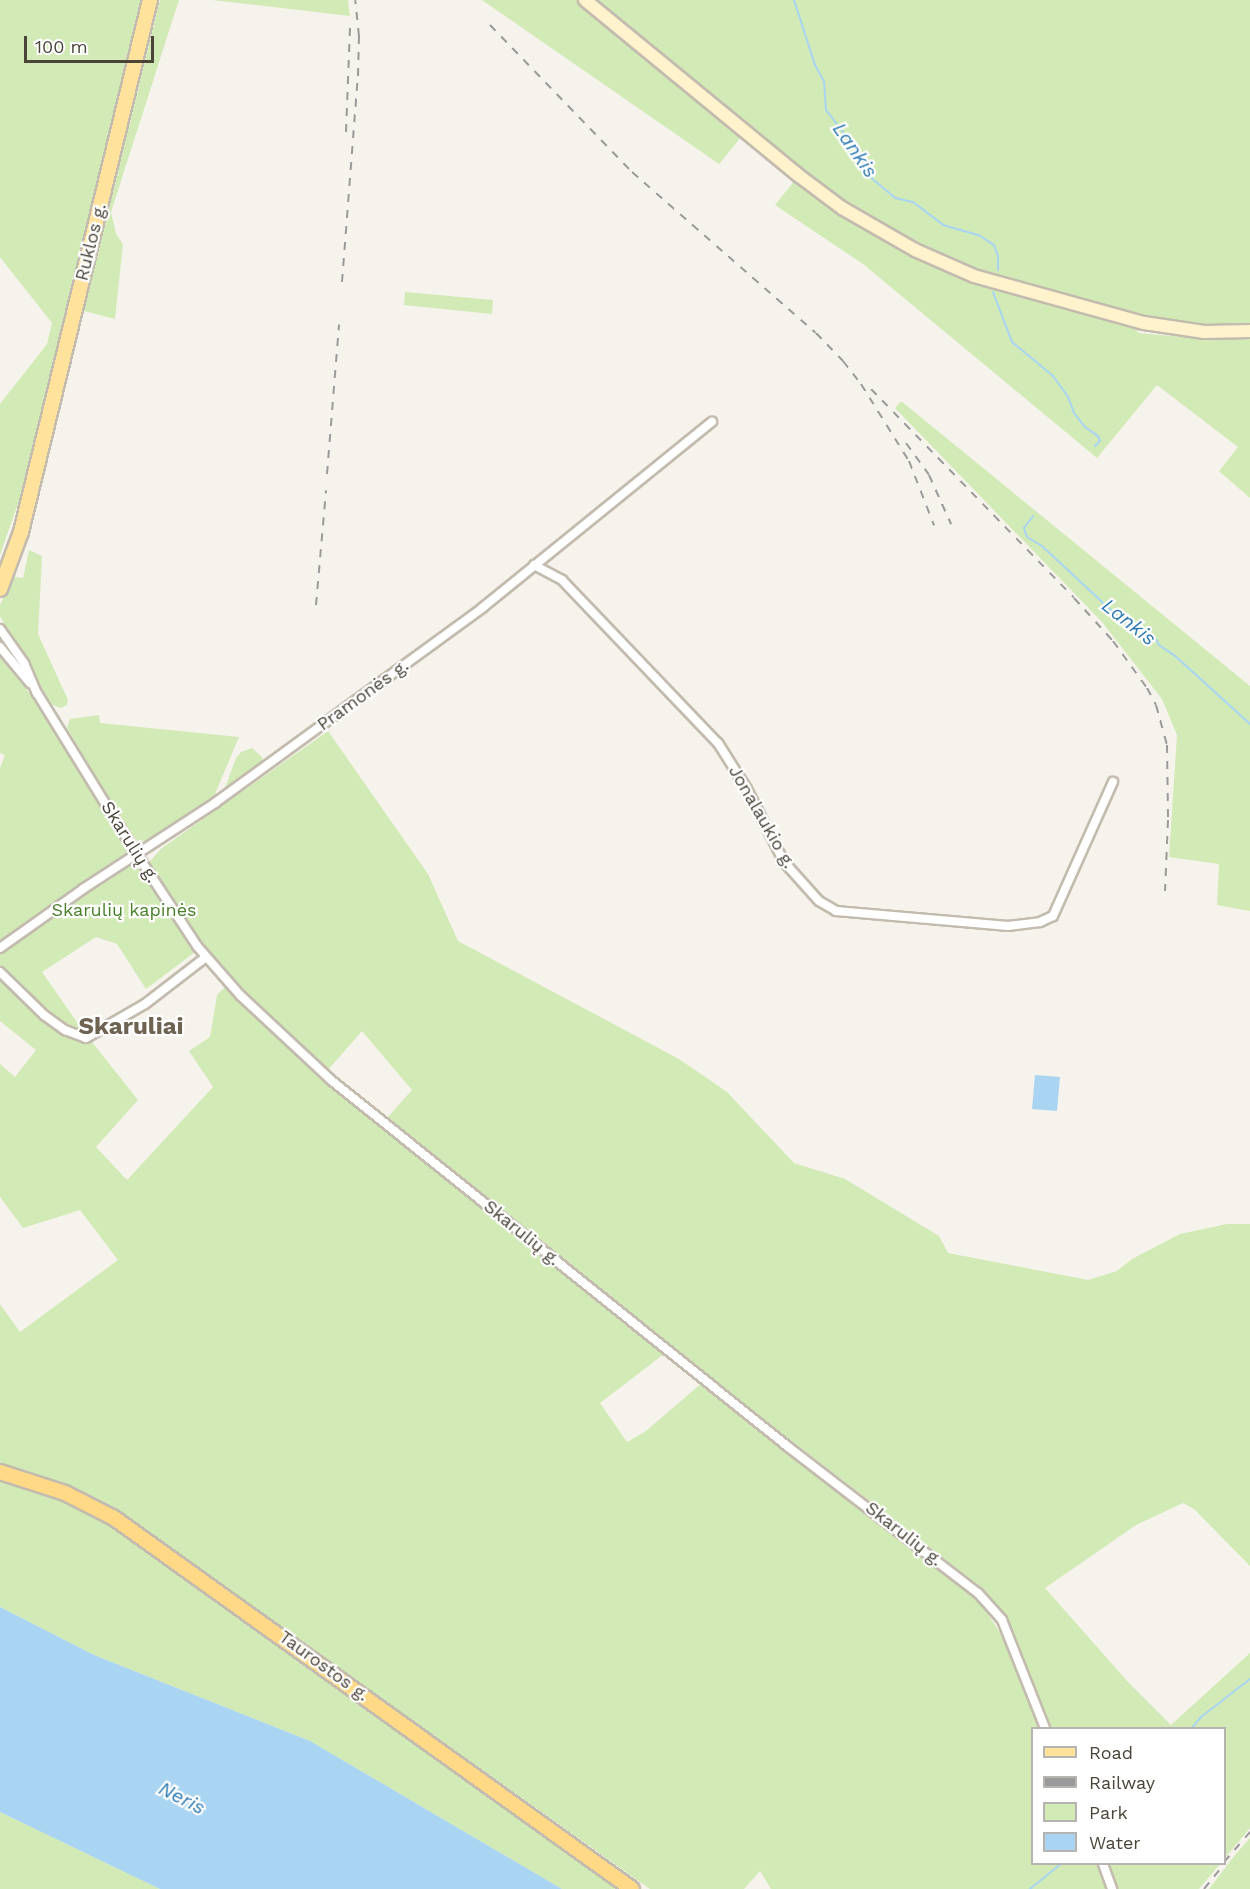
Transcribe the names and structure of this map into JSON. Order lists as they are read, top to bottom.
{
  "streets": {
    "highway": ["Taurostos g."],
    "main road": ["Ruklos g."],
    "street": ["Pramonės g.", "Jonalaukio g.", "Skarulių g."]
  },
  "crossings": [
    ["Pramonės g.", "Jonalaukio g."],
    ["Pramonės g.", "Skarulių g."]
  ],
  "districts": ["Skaruliai"],
  "water": ["Lankis", "Neris"],
  "parks": ["Skarulių kapinės"],
  "legend": [
    "Road",
    "Railway",
    "Park",
    "Water"
  ],
  "scale_bar": "100 m"
}
